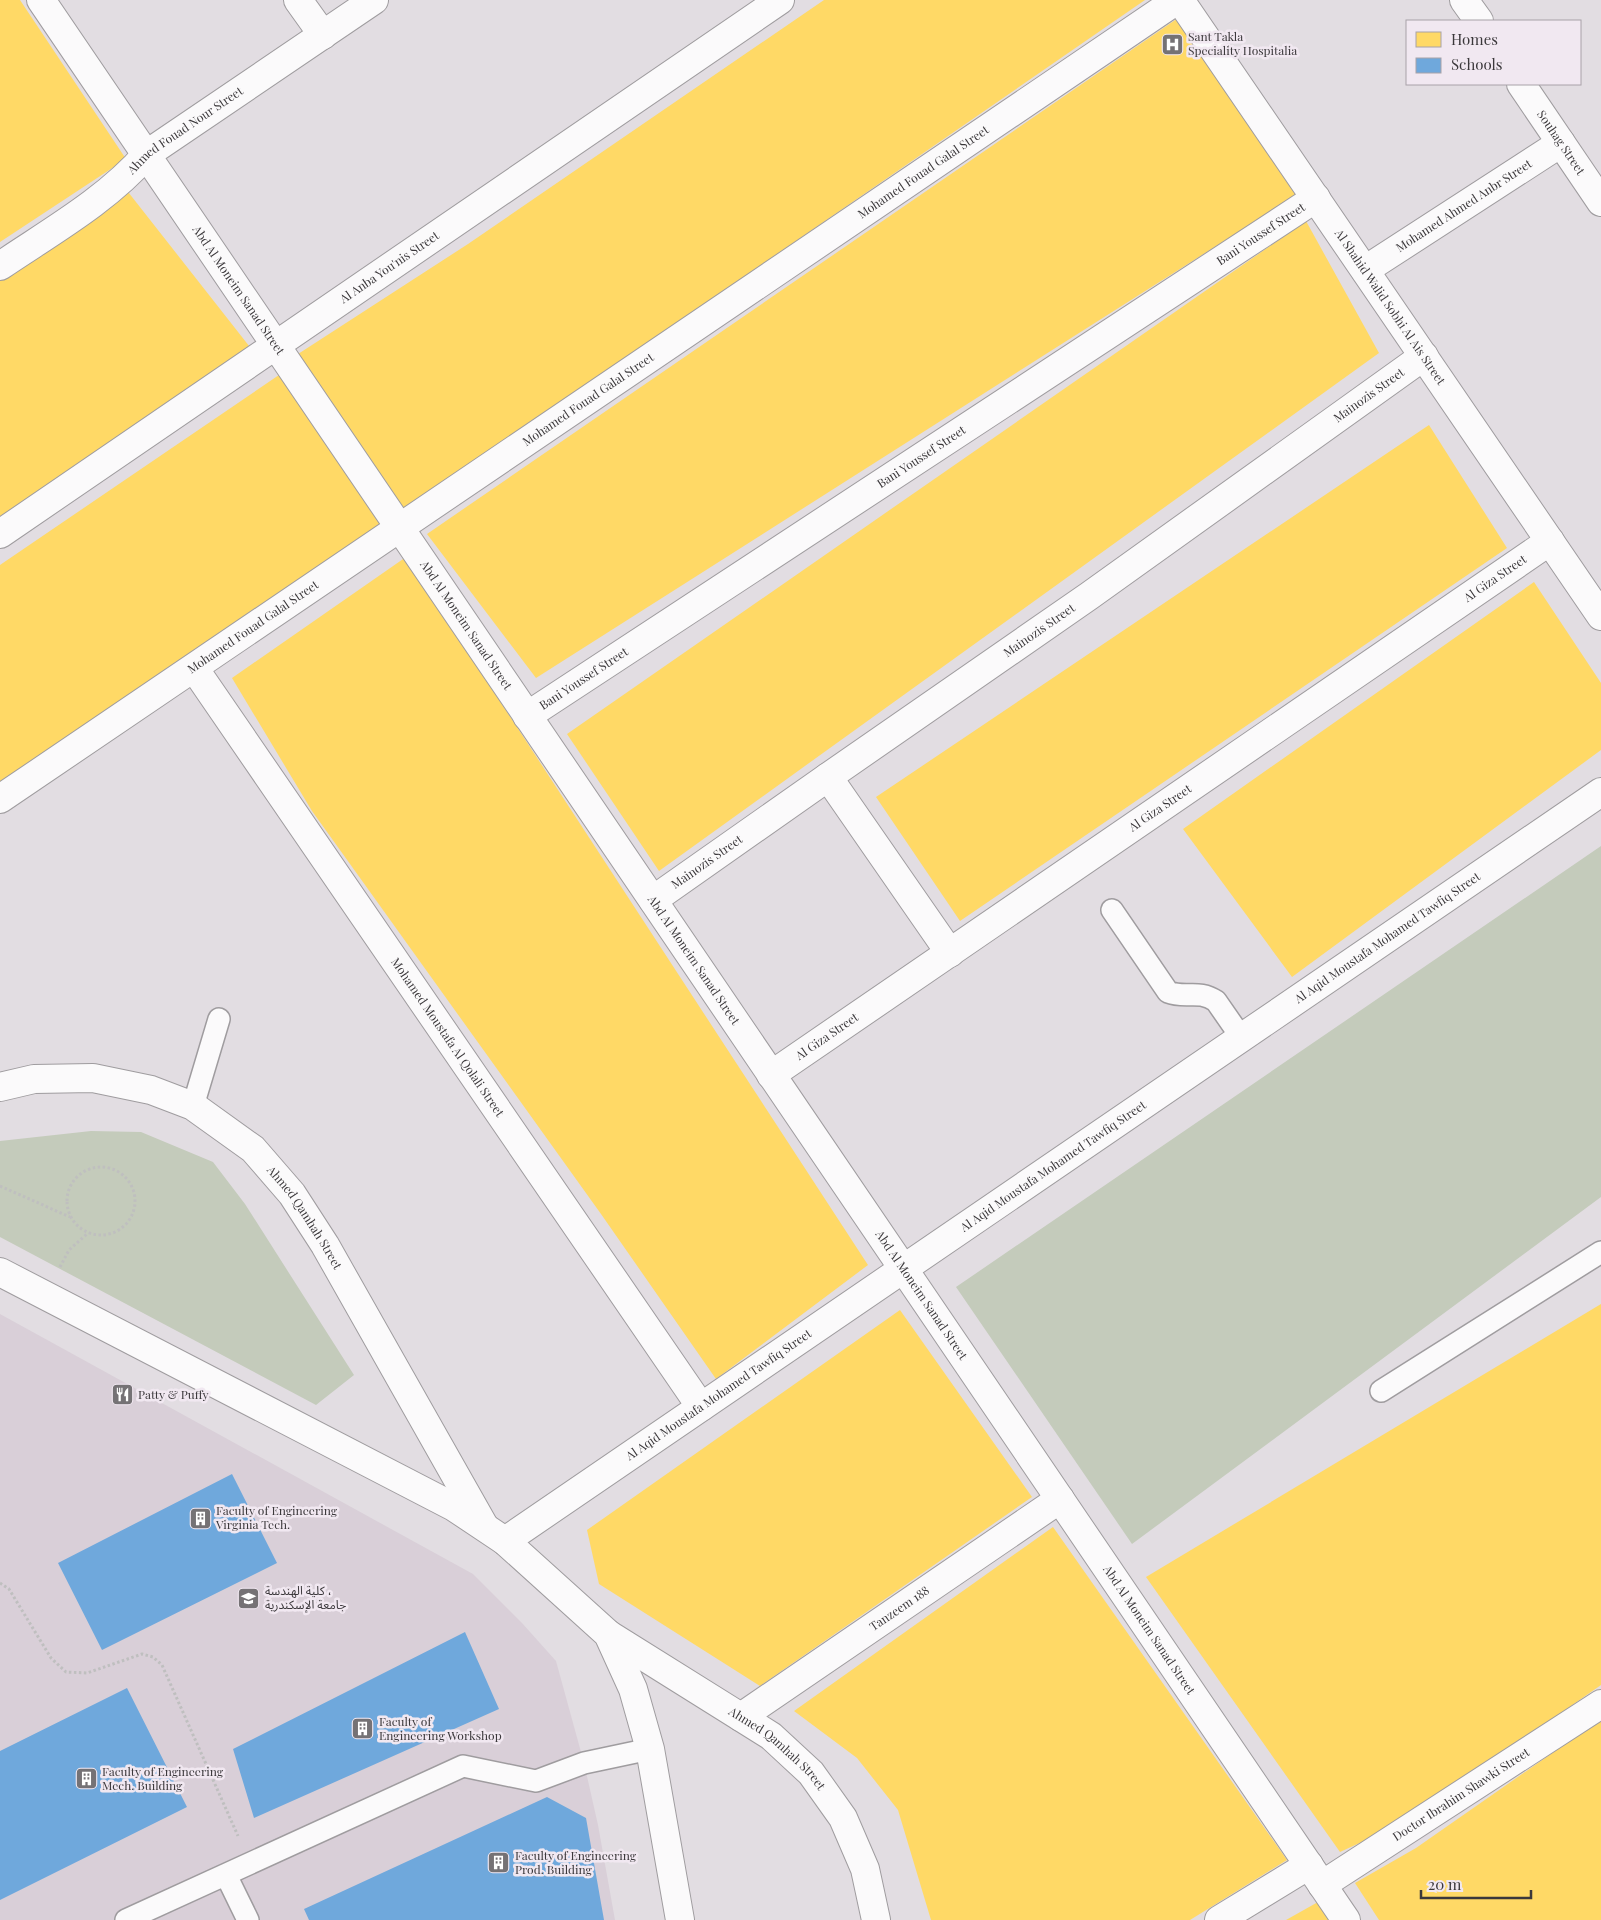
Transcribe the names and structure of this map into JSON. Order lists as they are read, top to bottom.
{
  "streets": {
    "street": [
      "Ahmed Fouad Nour Street",
      "Souhag Street",
      "Mohamed Fouad Galal Street",
      "Mohamed Ahmed Anbr Street",
      "Bani Youssef Street",
      "Al Anba You'nis Street",
      "Abd Al Moneim Sanad Street",
      "Al Shahid Walid Sobhi Al Ais Street",
      "Mainozis Street",
      "Al Giza Street",
      "Al Aqid Moustafa Mohamed Tawfiq Street",
      "Mohamed Moustafa Al Qolali Street",
      "Ahmed Qamhah Street",
      "Tanzeem 188",
      "Doctor Ibrahim Shawki Street"
    ]
  },
  "crossings": [
    ["Ahmed Fouad Nour Street", "Abd Al Moneim Sanad Street"],
    ["Souhag Street", "Mohamed Ahmed Anbr Street"],
    ["Mohamed Fouad Galal Street", "Abd Al Moneim Sanad Street"],
    ["Mohamed Fouad Galal Street", "Al Shahid Walid Sobhi Al Ais Street"],
    ["Mohamed Fouad Galal Street", "Mohamed Moustafa Al Qolali Street"],
    ["Mohamed Ahmed Anbr Street", "Al Shahid Walid Sobhi Al Ais Street"],
    ["Bani Youssef Street", "Abd Al Moneim Sanad Street"],
    ["Bani Youssef Street", "Al Shahid Walid Sobhi Al Ais Street"],
    ["Al Anba You'nis Street", "Abd Al Moneim Sanad Street"],
    ["Abd Al Moneim Sanad Street", "Mainozis Street"],
    ["Abd Al Moneim Sanad Street", "Al Giza Street"],
    ["Abd Al Moneim Sanad Street", "Al Aqid Moustafa Mohamed Tawfiq Street"],
    ["Abd Al Moneim Sanad Street", "Tanzeem 188"],
    ["Abd Al Moneim Sanad Street", "Doctor Ibrahim Shawki Street"],
    ["Al Shahid Walid Sobhi Al Ais Street", "Mainozis Street"],
    ["Al Shahid Walid Sobhi Al Ais Street", "Al Giza Street"],
    ["Al Aqid Moustafa Mohamed Tawfiq Street", "Mohamed Moustafa Al Qolali Street"],
    ["Al Aqid Moustafa Mohamed Tawfiq Street", "Ahmed Qamhah Street"],
    ["Ahmed Qamhah Street", "Tanzeem 188"]
  ],
  "places": {
    "hospital": ["Sant Takla Speciality Hospitalia"],
    "restaurant": ["Patty & Puffy"],
    "building": [
      "Faculty of Engineering Virginia Tech.",
      "Faculty of Engineering Workshop",
      "Faculty of Engineering Mech. Building",
      "Faculty of Engineering Prod. Building"
    ],
    "school or university": ["كلية الهندسة ، جامعة الإسكندرية"]
  },
  "legend": ["Homes", "Schools"],
  "scale_bar": "20 m"
}
